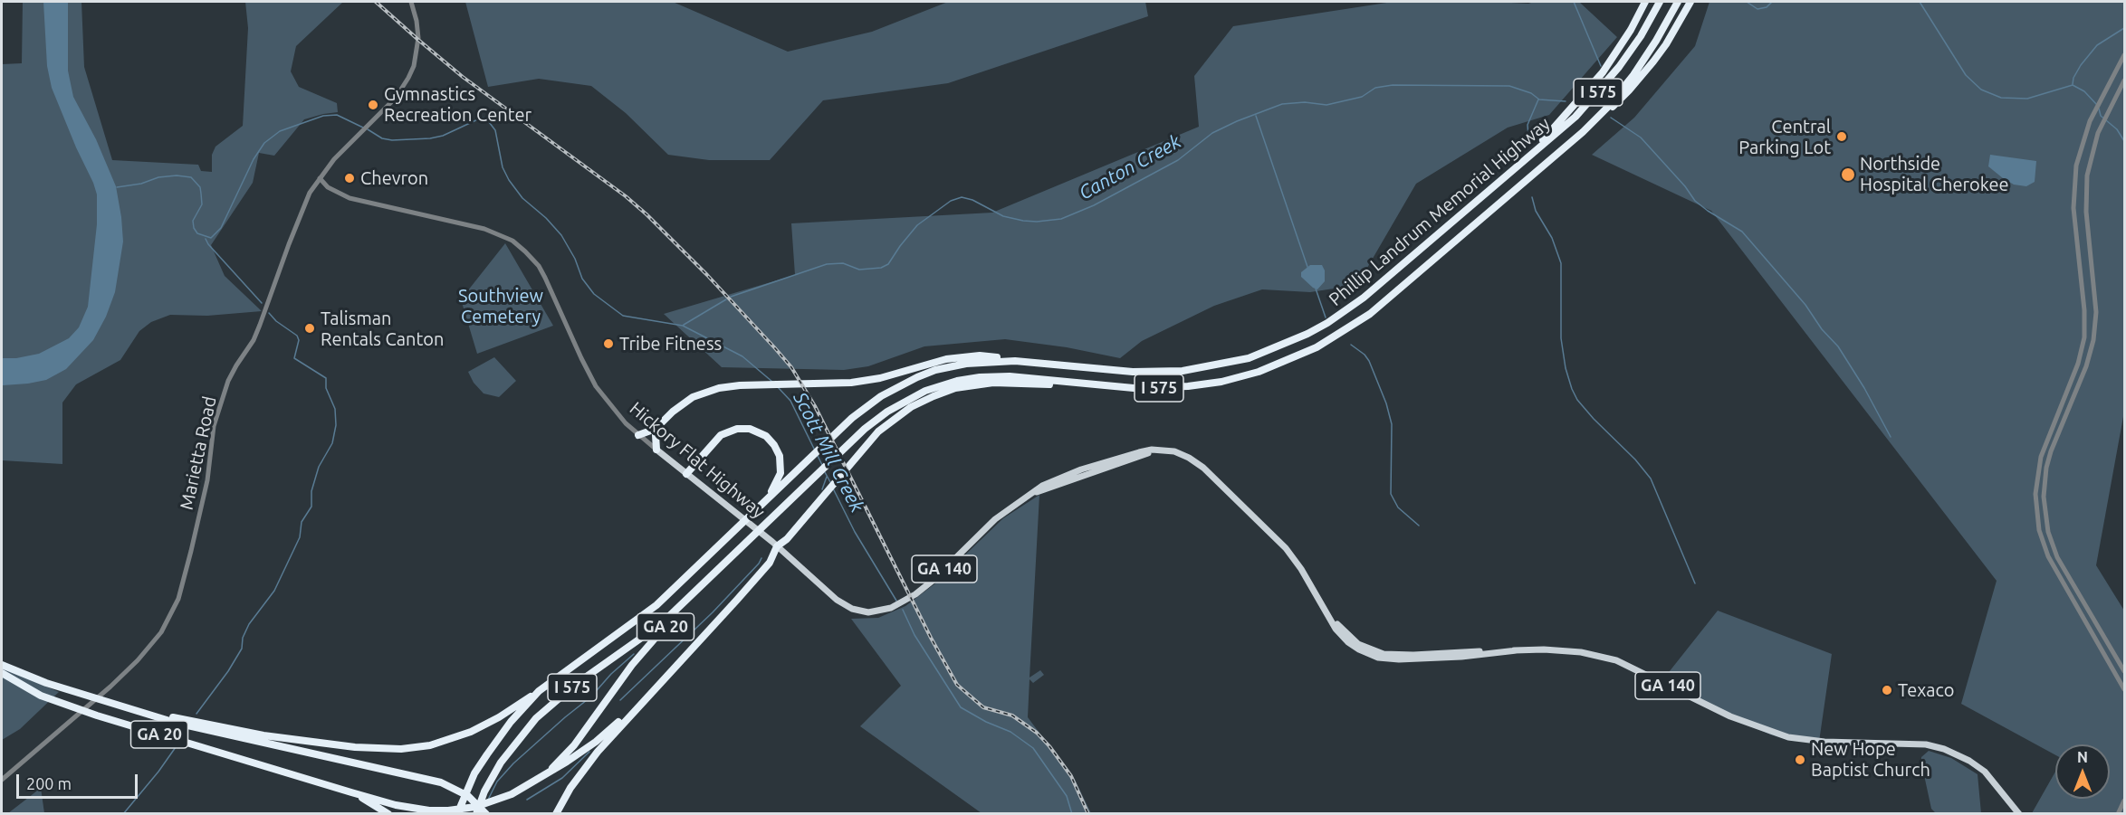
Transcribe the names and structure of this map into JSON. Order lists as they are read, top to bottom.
{
  "streets": {
    "highway": ["I 575", "Phillip Landrum Memorial Highway", "GA 20"],
    "main road": ["Hickory Flat Highway", "GA 140"],
    "street": ["Marietta Road"]
  },
  "crossings": [
    ["Phillip Landrum Memorial Highway", "GA 20"],
    ["Marietta Road", "Hickory Flat Highway"]
  ],
  "water": ["Canton Creek", "Scott Mill Creek"],
  "parks": ["Southview Cemetery"],
  "places": [
    "Gymnastics Recreation Center",
    "Central Parking Lot",
    "Northside Hospital Cherokee",
    "Chevron",
    "Talisman Rentals Canton",
    "Tribe Fitness",
    "Texaco",
    "New Hope Baptist Church"
  ],
  "scale_bar": "200 m",
  "north": "top"
}
